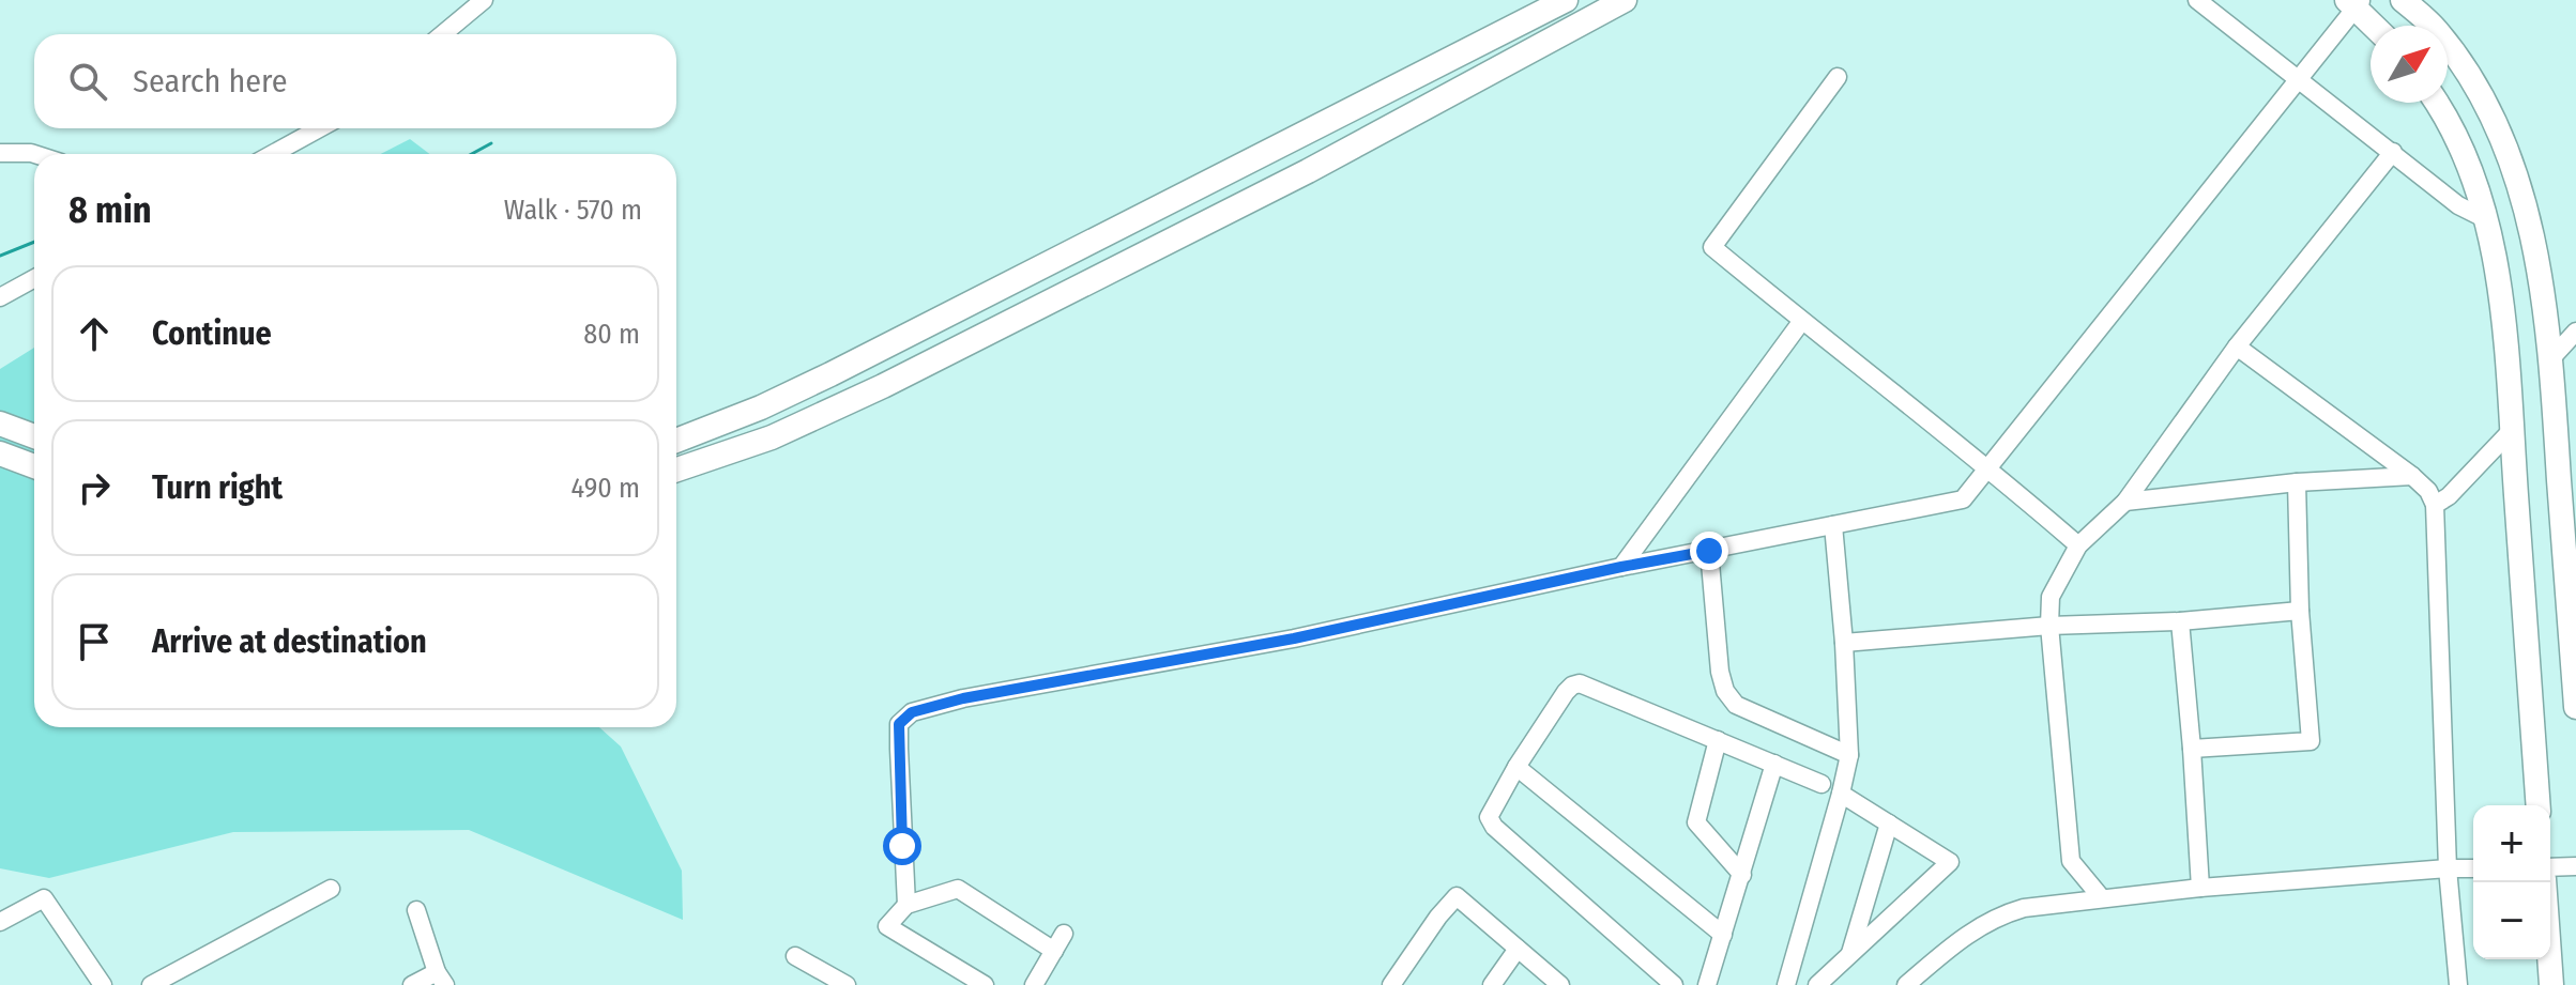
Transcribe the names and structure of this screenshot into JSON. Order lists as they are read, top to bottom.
{
  "north": "top right",
  "page": {
    "search": "Search here",
    "heading": ["8 min", "Walk · 570 m"],
    "list": [
      ["Continue", "80 m"],
      ["Turn right", "490 m"],
      "Arrive at destination"
    ],
    "map_buttons": ["+", "−"]
  }
}
